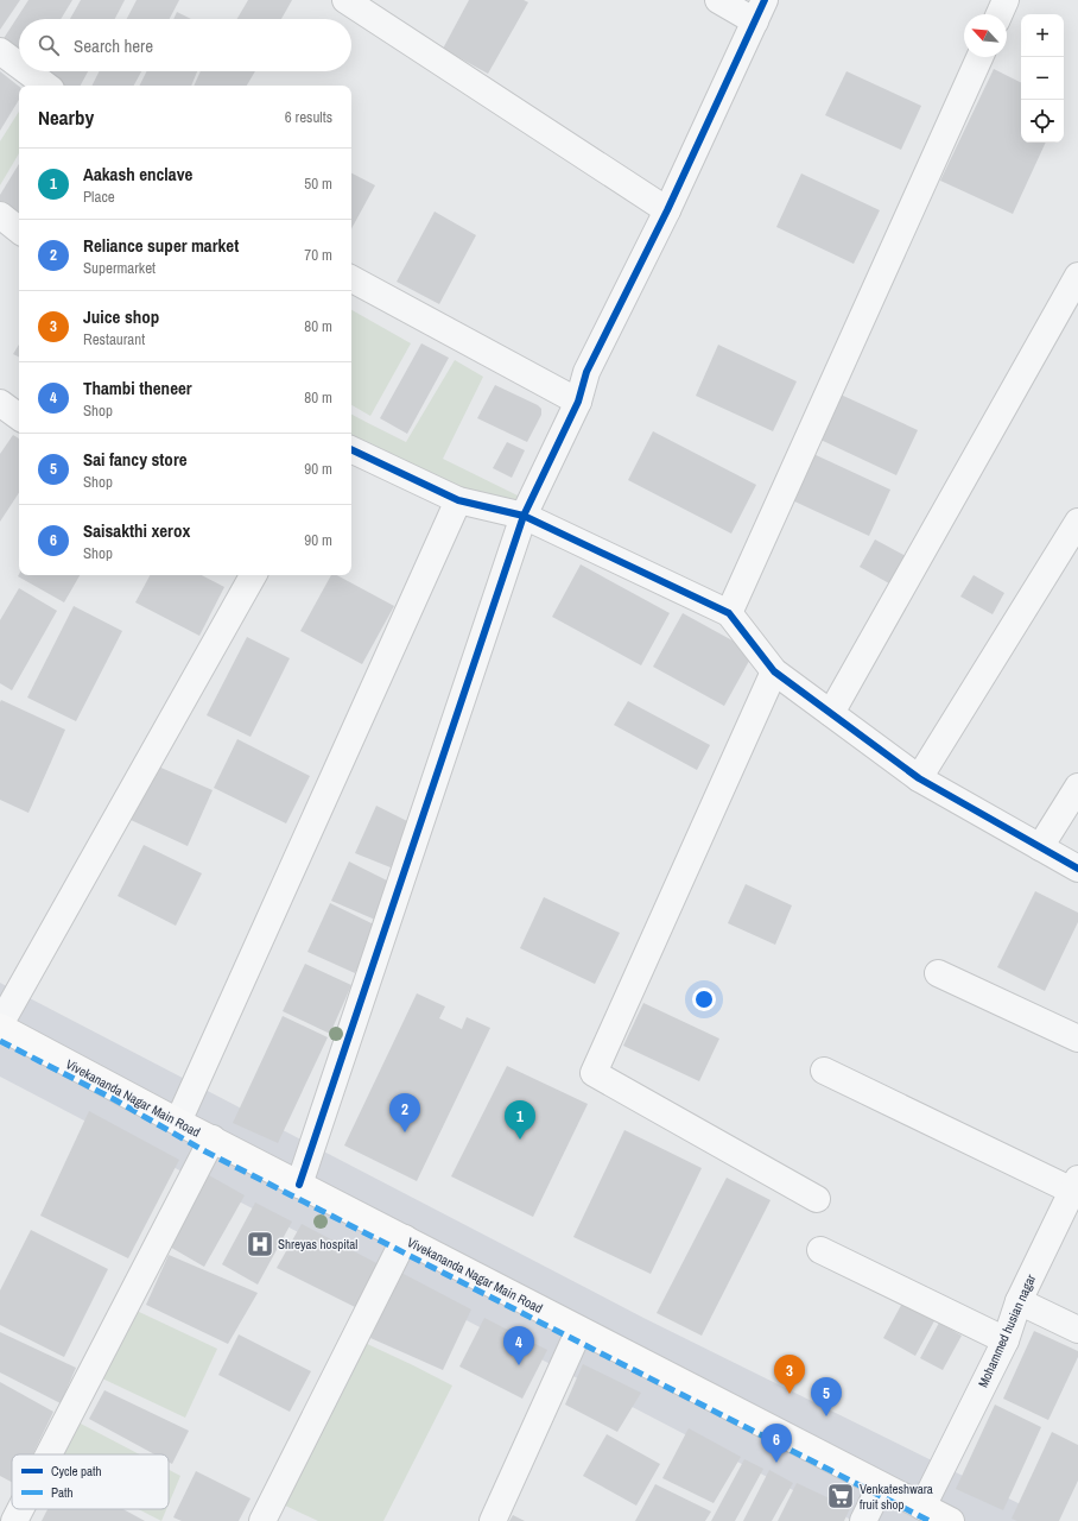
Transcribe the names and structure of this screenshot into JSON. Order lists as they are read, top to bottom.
{
  "streets": {
    "main road": ["Vivekananda Nagar Main Road"],
    "street": ["Mohammed husian nagar"]
  },
  "crossings": [
    ["Vivekananda Nagar Main Road", "Mohammed husian nagar"]
  ],
  "places": {
    "hospital": ["Shreyas hospital"],
    "supermarket": ["Venkateshwara fruit shop"]
  },
  "legend": ["Cycle path", "Path"],
  "north": "top left",
  "page": {
    "map_buttons": ["+", "−"],
    "search": "Search here",
    "heading": ["Nearby", "6 results"],
    "list": [
      {
        "mark": "1",
        "name": "Aakash enclave",
        "note": "Place",
        "value": "50 m"
      },
      {
        "mark": "2",
        "name": "Reliance super market",
        "note": "Supermarket",
        "value": "70 m"
      },
      {
        "mark": "3",
        "name": "Juice shop",
        "note": "Restaurant",
        "value": "80 m"
      },
      {
        "mark": "4",
        "name": "Thambi theneer",
        "note": "Shop",
        "value": "80 m"
      },
      {
        "mark": "5",
        "name": "Sai fancy store",
        "note": "Shop",
        "value": "90 m"
      },
      {
        "mark": "6",
        "name": "Saisakthi xerox",
        "note": "Shop",
        "value": "90 m"
      }
    ],
    "pins": [
      "2",
      "1",
      "4",
      "3",
      "5",
      "6"
    ]
  }
}
